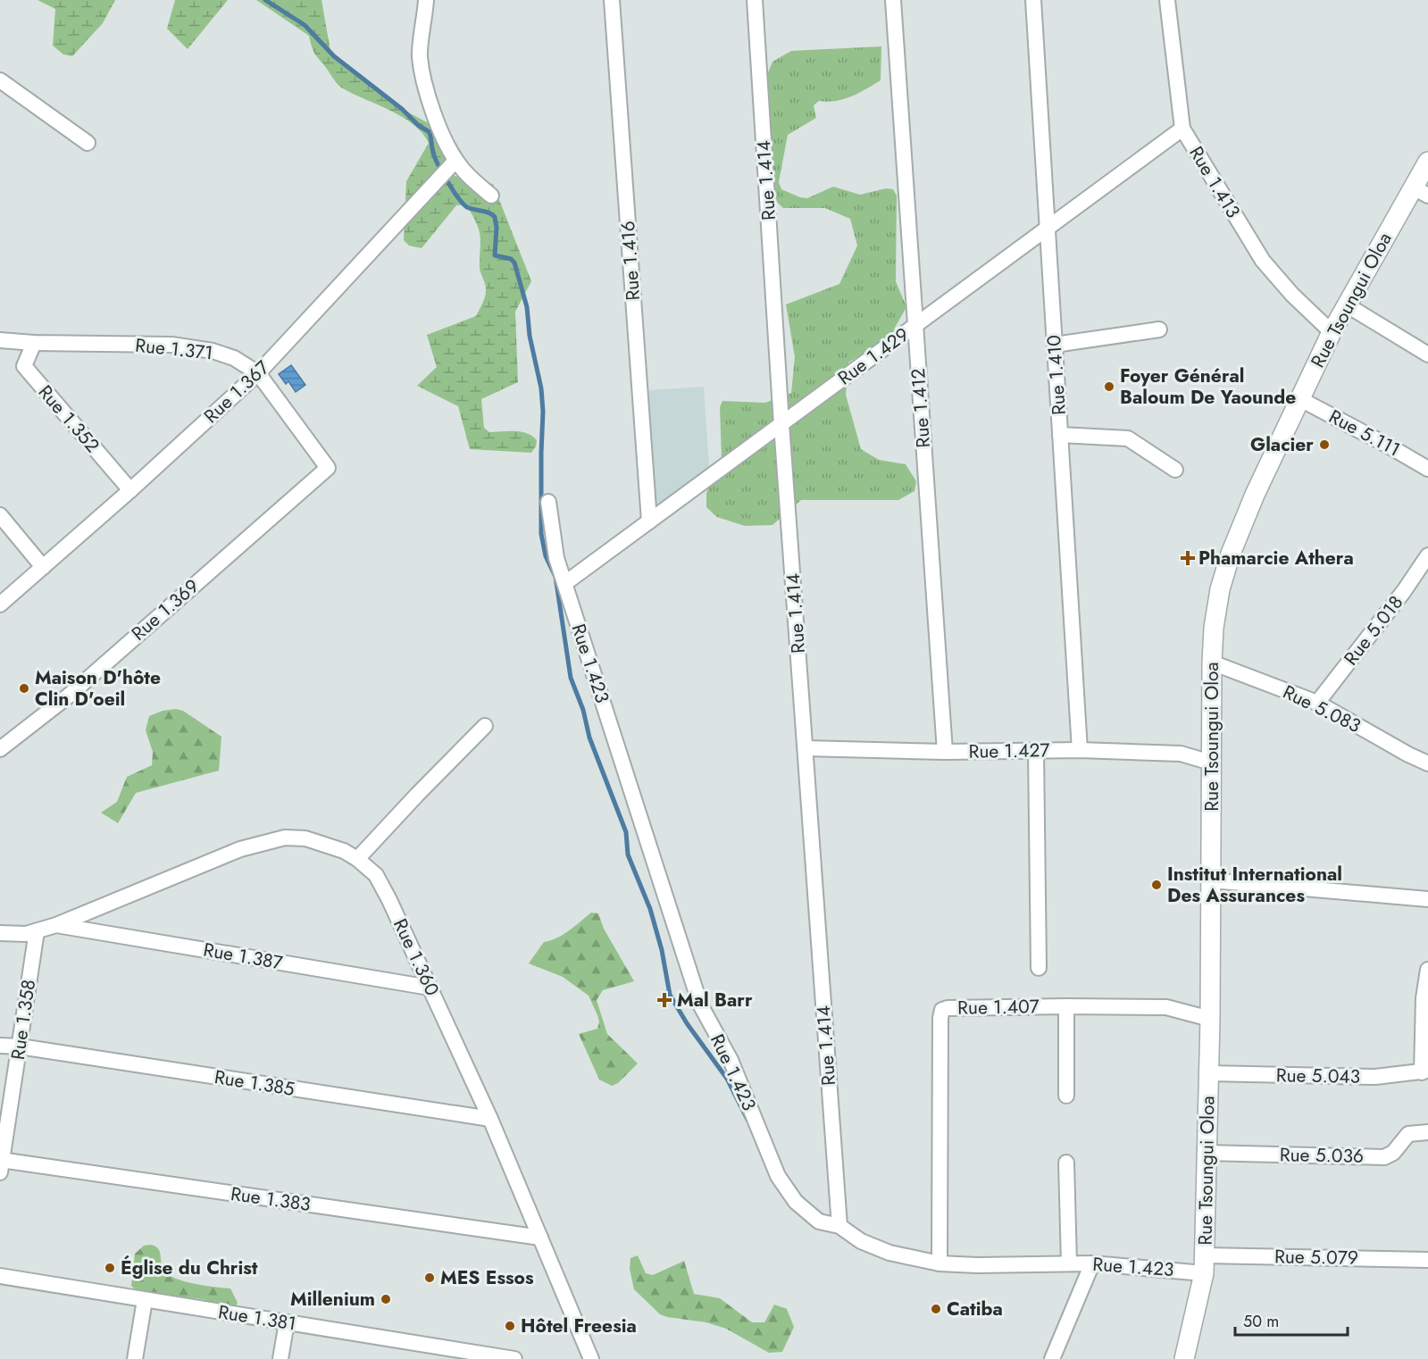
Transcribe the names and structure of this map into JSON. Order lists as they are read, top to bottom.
{
  "streets": {
    "main road": ["Rue Tsoungui Oloa"],
    "street": [
      "Rue 1.414",
      "Rue 1.413",
      "Rue 1.416",
      "Rue 1.371",
      "Rue 1.429",
      "Rue 1.410",
      "Rue 1.367",
      "Rue 1.412",
      "Rue 1.352",
      "Rue 5.111",
      "Rue 1.369",
      "Rue 5.018",
      "Rue 1.423",
      "Rue 5.083",
      "Rue 1.427",
      "Rue 1.387",
      "Rue 1.360",
      "Rue 1.407",
      "Rue 1.358",
      "Rue 5.043",
      "Rue 1.385",
      "Rue 5.036",
      "Rue 1.383",
      "Rue 5.079",
      "Rue 1.381"
    ]
  },
  "crossings": [
    ["Rue 1.414", "Rue 1.429"],
    ["Rue 1.414", "Rue 1.423"],
    ["Rue 1.414", "Rue 1.427"],
    ["Rue 1.413", "Rue Tsoungui Oloa"],
    ["Rue 1.413", "Rue 1.429"],
    ["Rue 1.416", "Rue 1.429"],
    ["Rue Tsoungui Oloa", "Rue 5.111"],
    ["Rue Tsoungui Oloa", "Rue 1.423"],
    ["Rue Tsoungui Oloa", "Rue 5.083"],
    ["Rue Tsoungui Oloa", "Rue 1.427"],
    ["Rue Tsoungui Oloa", "Rue 1.407"],
    ["Rue Tsoungui Oloa", "Rue 5.043"],
    ["Rue Tsoungui Oloa", "Rue 5.036"],
    ["Rue Tsoungui Oloa", "Rue 5.079"],
    ["Rue 1.371", "Rue 1.367"],
    ["Rue 1.371", "Rue 1.352"],
    ["Rue 1.371", "Rue 1.369"],
    ["Rue 1.429", "Rue 1.410"],
    ["Rue 1.429", "Rue 1.412"],
    ["Rue 1.429", "Rue 1.423"],
    ["Rue 1.410", "Rue 1.427"],
    ["Rue 1.367", "Rue 1.352"],
    ["Rue 1.412", "Rue 1.427"],
    ["Rue 5.018", "Rue 5.083"],
    ["Rue 1.423", "Rue 1.407"],
    ["Rue 1.423", "Rue 5.079"],
    ["Rue 1.387", "Rue 1.360"],
    ["Rue 1.360", "Rue 1.358"],
    ["Rue 1.360", "Rue 1.385"],
    ["Rue 1.360", "Rue 1.383"],
    ["Rue 1.358", "Rue 1.385"],
    ["Rue 1.358", "Rue 1.383"]
  ],
  "places": {
    "other": [
      "Foyer Général Baloum De Yaounde",
      "Glacier",
      "Maison D'hôte Clin D'oeil",
      "Institut International Des Assurances",
      "Église du Christ",
      "MES Essos",
      "Millenium",
      "Catiba",
      "Hôtel Freesia"
    ],
    "health": ["Phamarcie Athera", "Mal Barr"]
  },
  "scale_bar": "50 m"
}
